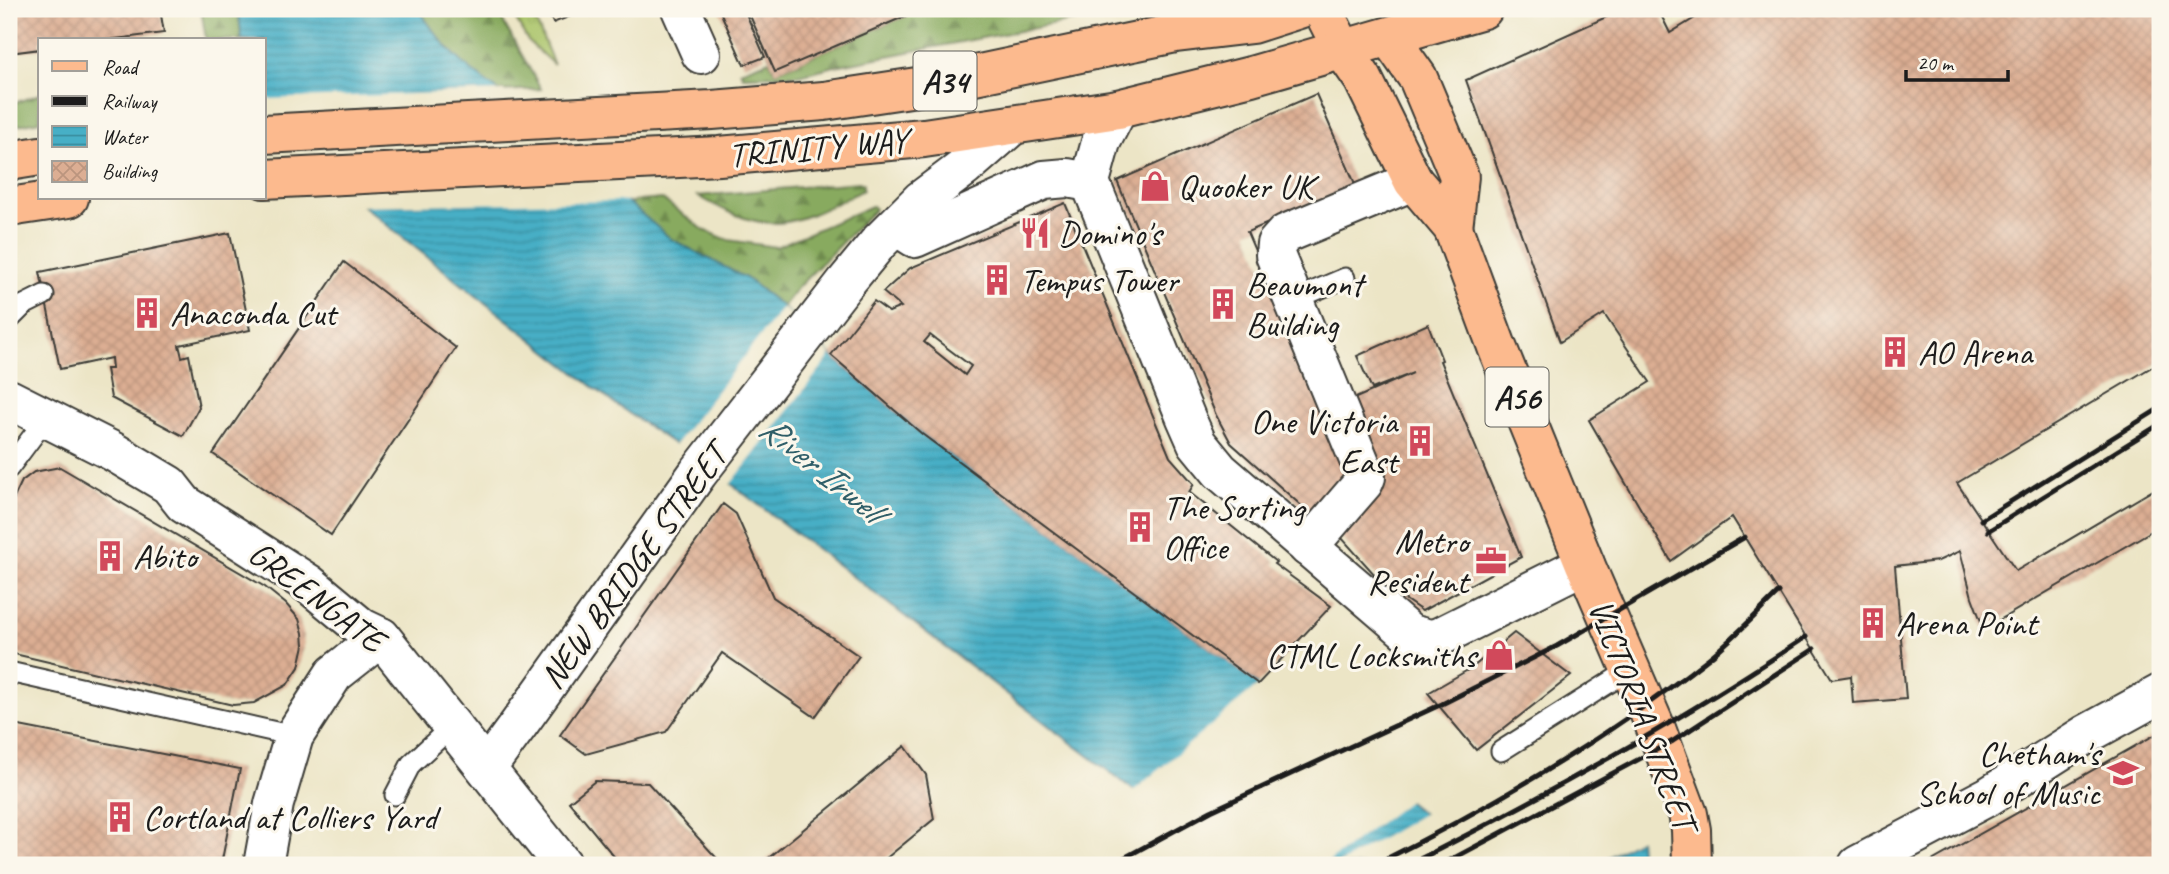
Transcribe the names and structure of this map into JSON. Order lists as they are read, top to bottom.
{
  "streets": {
    "main road": [
      "A34",
      "TRINITY WAY",
      "A56",
      "VICTORIA STREET"
    ],
    "street": ["NEW BRIDGE STREET", "GREENGATE"]
  },
  "crossings": [
    ["TRINITY WAY", "A56"],
    ["TRINITY WAY", "NEW BRIDGE STREET"],
    ["A56", "VICTORIA STREET"],
    ["NEW BRIDGE STREET", "GREENGATE"]
  ],
  "water": ["River Irwell"],
  "places": {
    "shop": ["Quooker UK", "CTML Locksmiths"],
    "restaurant": ["Domino's"],
    "building": [
      "Tempus Tower",
      "Beaumont Building",
      "Anaconda Cut",
      "AO Arena",
      "One Victoria East",
      "The Sorting Office",
      "Abito",
      "Arena Point",
      "Cortland at Colliers Yard"
    ],
    "office": ["Metro Resident"],
    "school or university": ["Chetham's School of Music"]
  },
  "legend": [
    "Road",
    "Railway",
    "Water",
    "Building"
  ],
  "scale_bar": "20 m"
}
